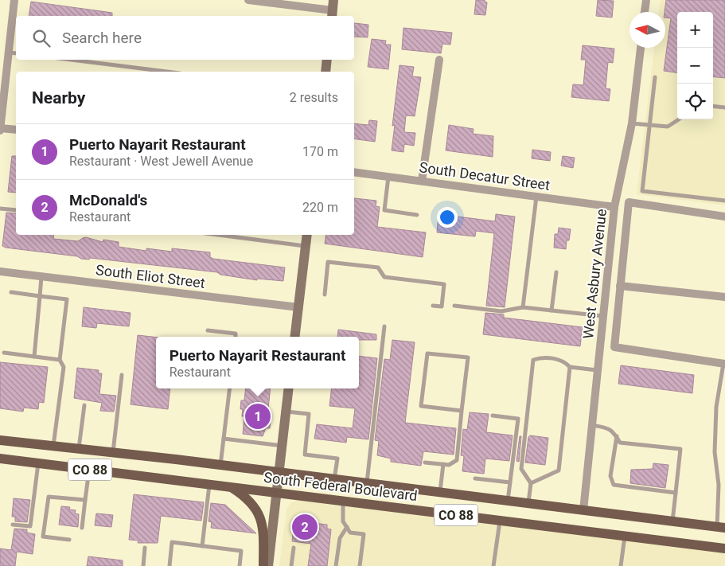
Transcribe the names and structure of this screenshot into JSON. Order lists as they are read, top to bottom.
{
  "streets": {
    "main road": ["CO 88", "South Federal Boulevard"],
    "street": ["South Decatur Street", "West Asbury Avenue", "South Eliot Street"]
  },
  "crossings": [
    ["South Decatur Street", "West Asbury Avenue"],
    ["West Asbury Avenue", "South Federal Boulevard"]
  ],
  "north": "left",
  "page": {
    "map_buttons": ["+", "−"],
    "search": "Search here",
    "heading": ["Nearby", "2 results"],
    "list": [
      {
        "mark": "1",
        "name": "Puerto Nayarit Restaurant",
        "note": "Restaurant · West Jewell Avenue",
        "value": "170 m"
      },
      {
        "mark": "2",
        "name": "McDonald's",
        "note": "Restaurant",
        "value": "220 m"
      }
    ],
    "popup": ["Puerto Nayarit Restaurant", "Restaurant"],
    "pins": ["1", "2"]
  }
}
